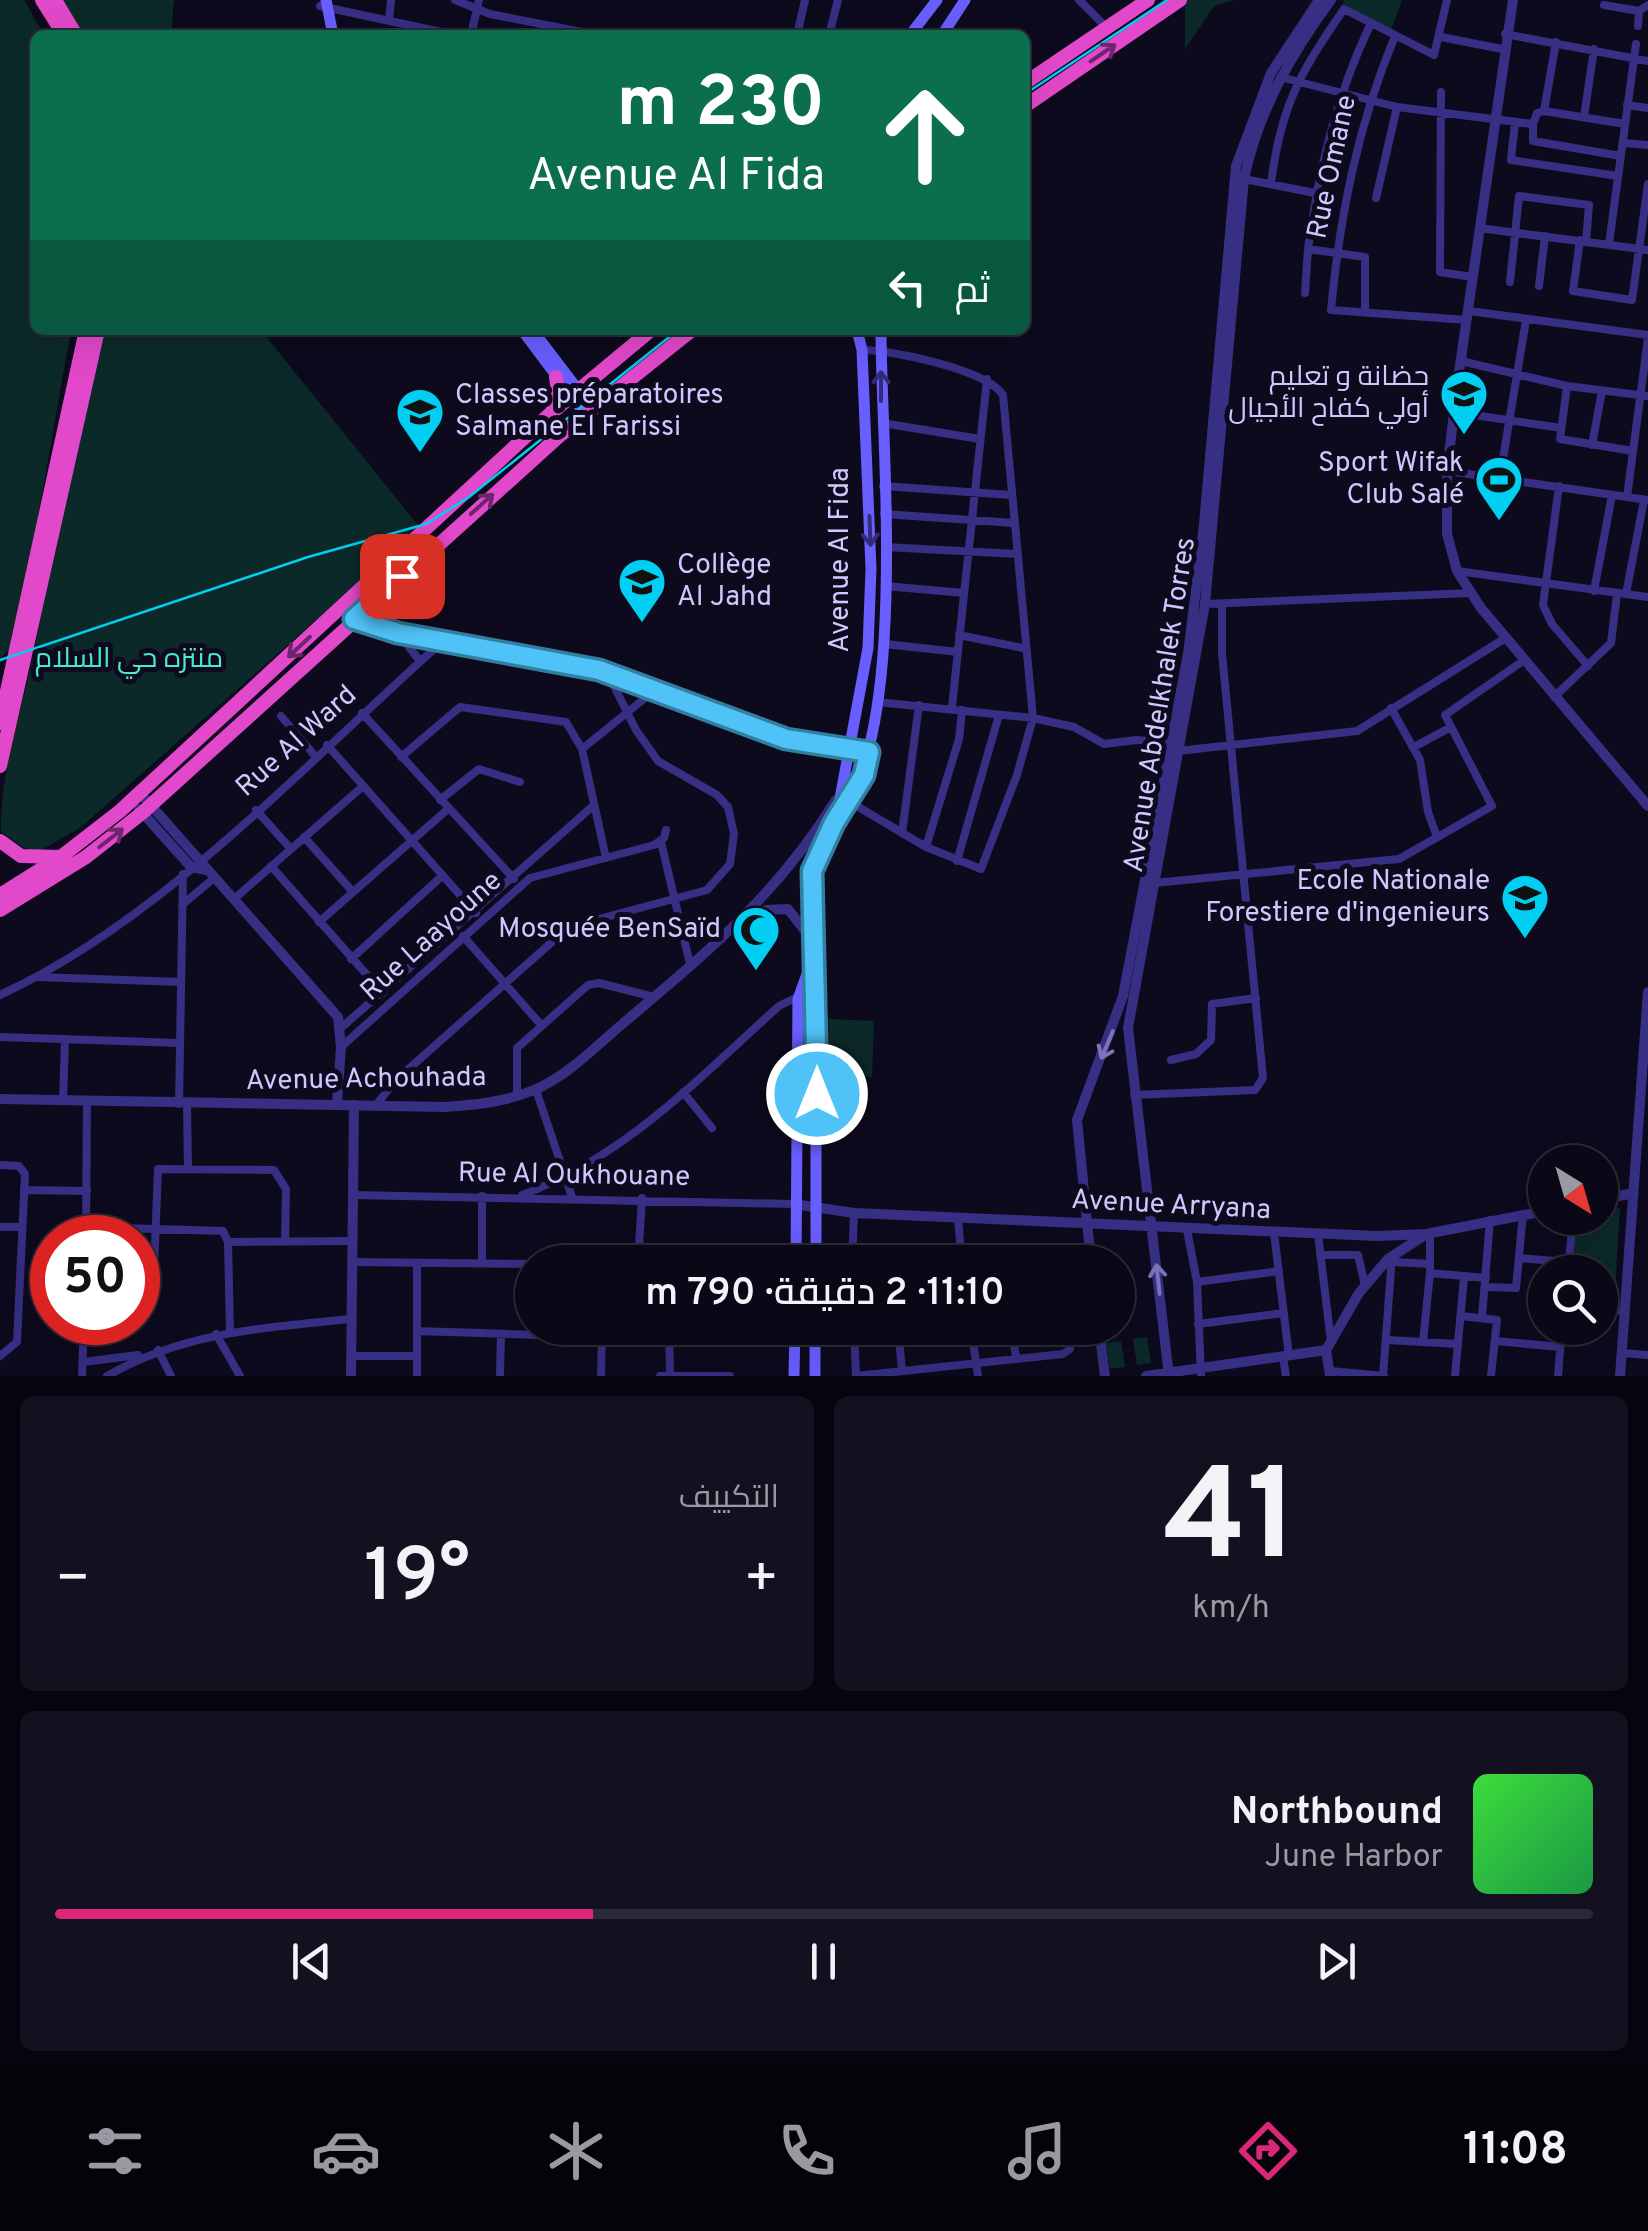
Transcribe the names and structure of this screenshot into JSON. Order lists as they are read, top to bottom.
{
  "streets": {
    "main road": ["Avenue Al Fida"],
    "street": [
      "Rue Omane",
      "Avenue Abdelkhalek Torres",
      "Rue Al Ward",
      "Rue Laayoune",
      "Avenue Achouhada",
      "Rue Al Oukhouane",
      "Avenue Arryana"
    ]
  },
  "crossings": [
    ["Avenue Al Fida", "Avenue Achouhada"],
    ["Avenue Al Fida", "Avenue Arryana"],
    ["Avenue Abdelkhalek Torres", "Avenue Arryana"],
    ["Rue Al Oukhouane", "Avenue Arryana"]
  ],
  "parks": ["منتزه حي السلام"],
  "places": {
    "school or university": [
      "حضانة و تعليم أولي كفاح الأجيال",
      "Classes préparatoires Salmane El Farissi",
      "Collège Al Jahd",
      "Ecole Nationale Forestiere d'ingenieurs"
    ],
    "sports": ["Sport Wifak Club Salé"],
    "mosque": ["Mosquée BenSaïd"]
  },
  "north": "bottom right",
  "page": {
    "turn": ["230 m", "Avenue Al Fida"],
    "then": "ثم",
    "limit": "50",
    "trip": "11:10 · 2 دقيقة · 790 m",
    "tile": [
      ["41", "km/h"],
      "التكييف"
    ],
    "heat": ["−", "19°", "+"],
    "song": ["Northbound", "June Harbor"],
    "tabs": "11:08"
  }
}
